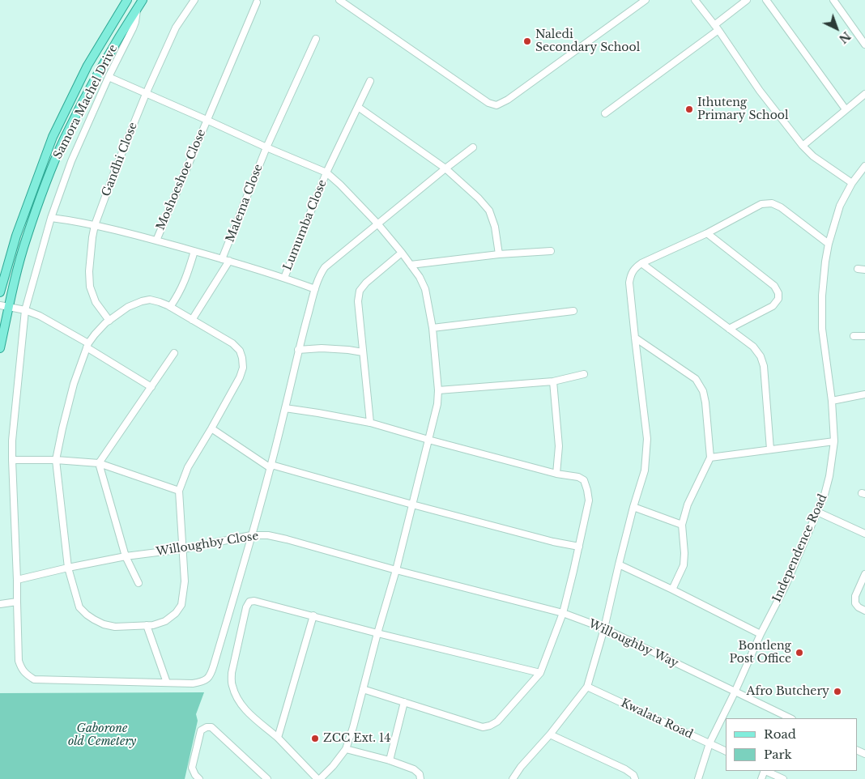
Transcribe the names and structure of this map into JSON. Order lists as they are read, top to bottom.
{
  "streets": {
    "main road": ["Samora Machel Drive"],
    "street": [
      "Gandhi Close",
      "Moshoeshoe Close",
      "Malema Close",
      "Lumumba Close",
      "Willoughby Close",
      "Independence Road",
      "Willoughby Way",
      "Kwalata Road"
    ]
  },
  "crossings": [
    ["Willoughby Close", "Willoughby Way"],
    ["Independence Road", "Willoughby Way"],
    ["Independence Road", "Kwalata Road"]
  ],
  "parks": ["Gaborone old Cemetery"],
  "places": [
    "Naledi Secondary School",
    "Ithuteng Primary School",
    "Bontleng Post Office",
    "Afro Butchery",
    "ZCC Ext. 14"
  ],
  "legend": ["Road", "Park"],
  "north": "bottom right"
}
